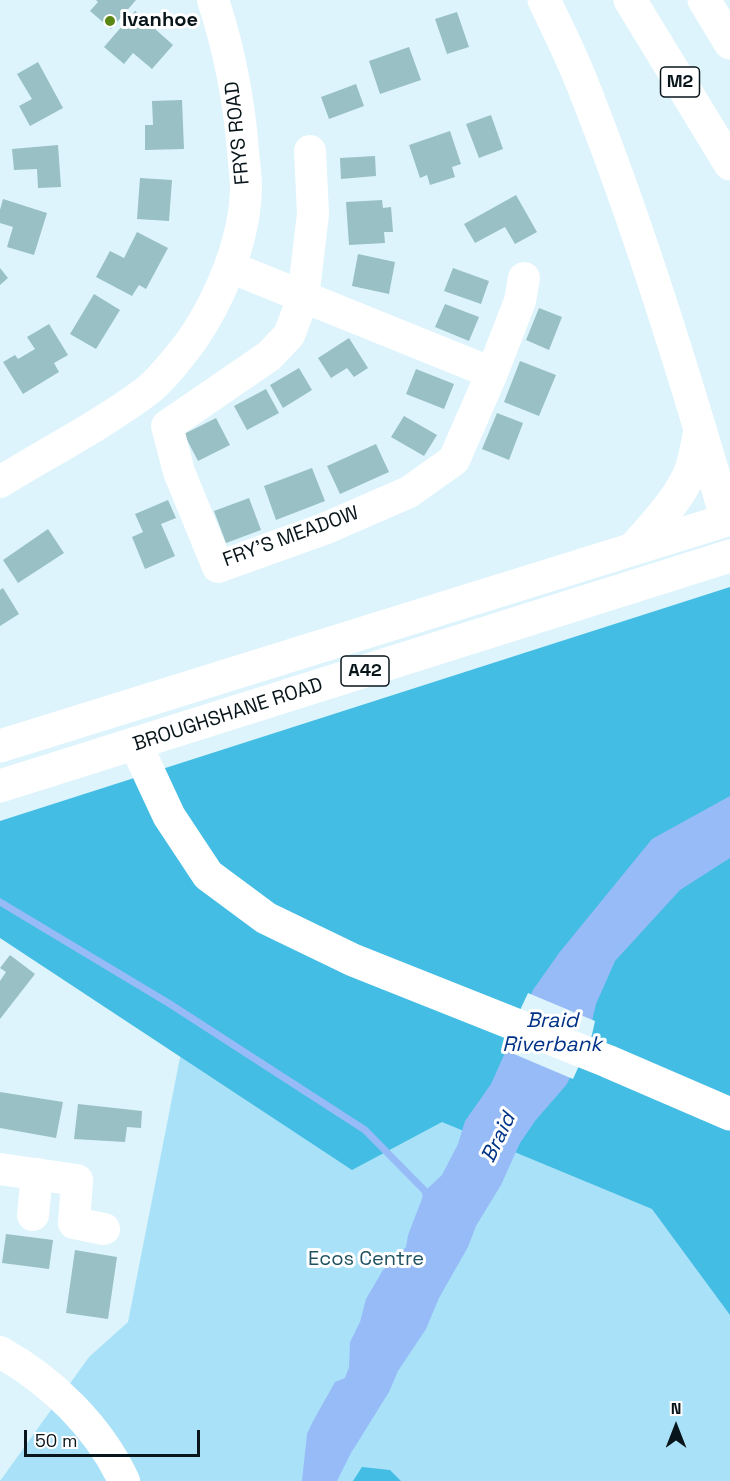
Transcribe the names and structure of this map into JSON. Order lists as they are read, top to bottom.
{
  "streets": {
    "main road": ["M2", "A42", "BROUGHSHANE ROAD"],
    "street": ["FRYS ROAD", "FRY'S MEADOW"]
  },
  "water": ["Braid Riverbank", "Braid"],
  "parks": ["Ecos Centre"],
  "places": ["Ivanhoe"],
  "scale_bar": "50 m",
  "north": "top"
}
